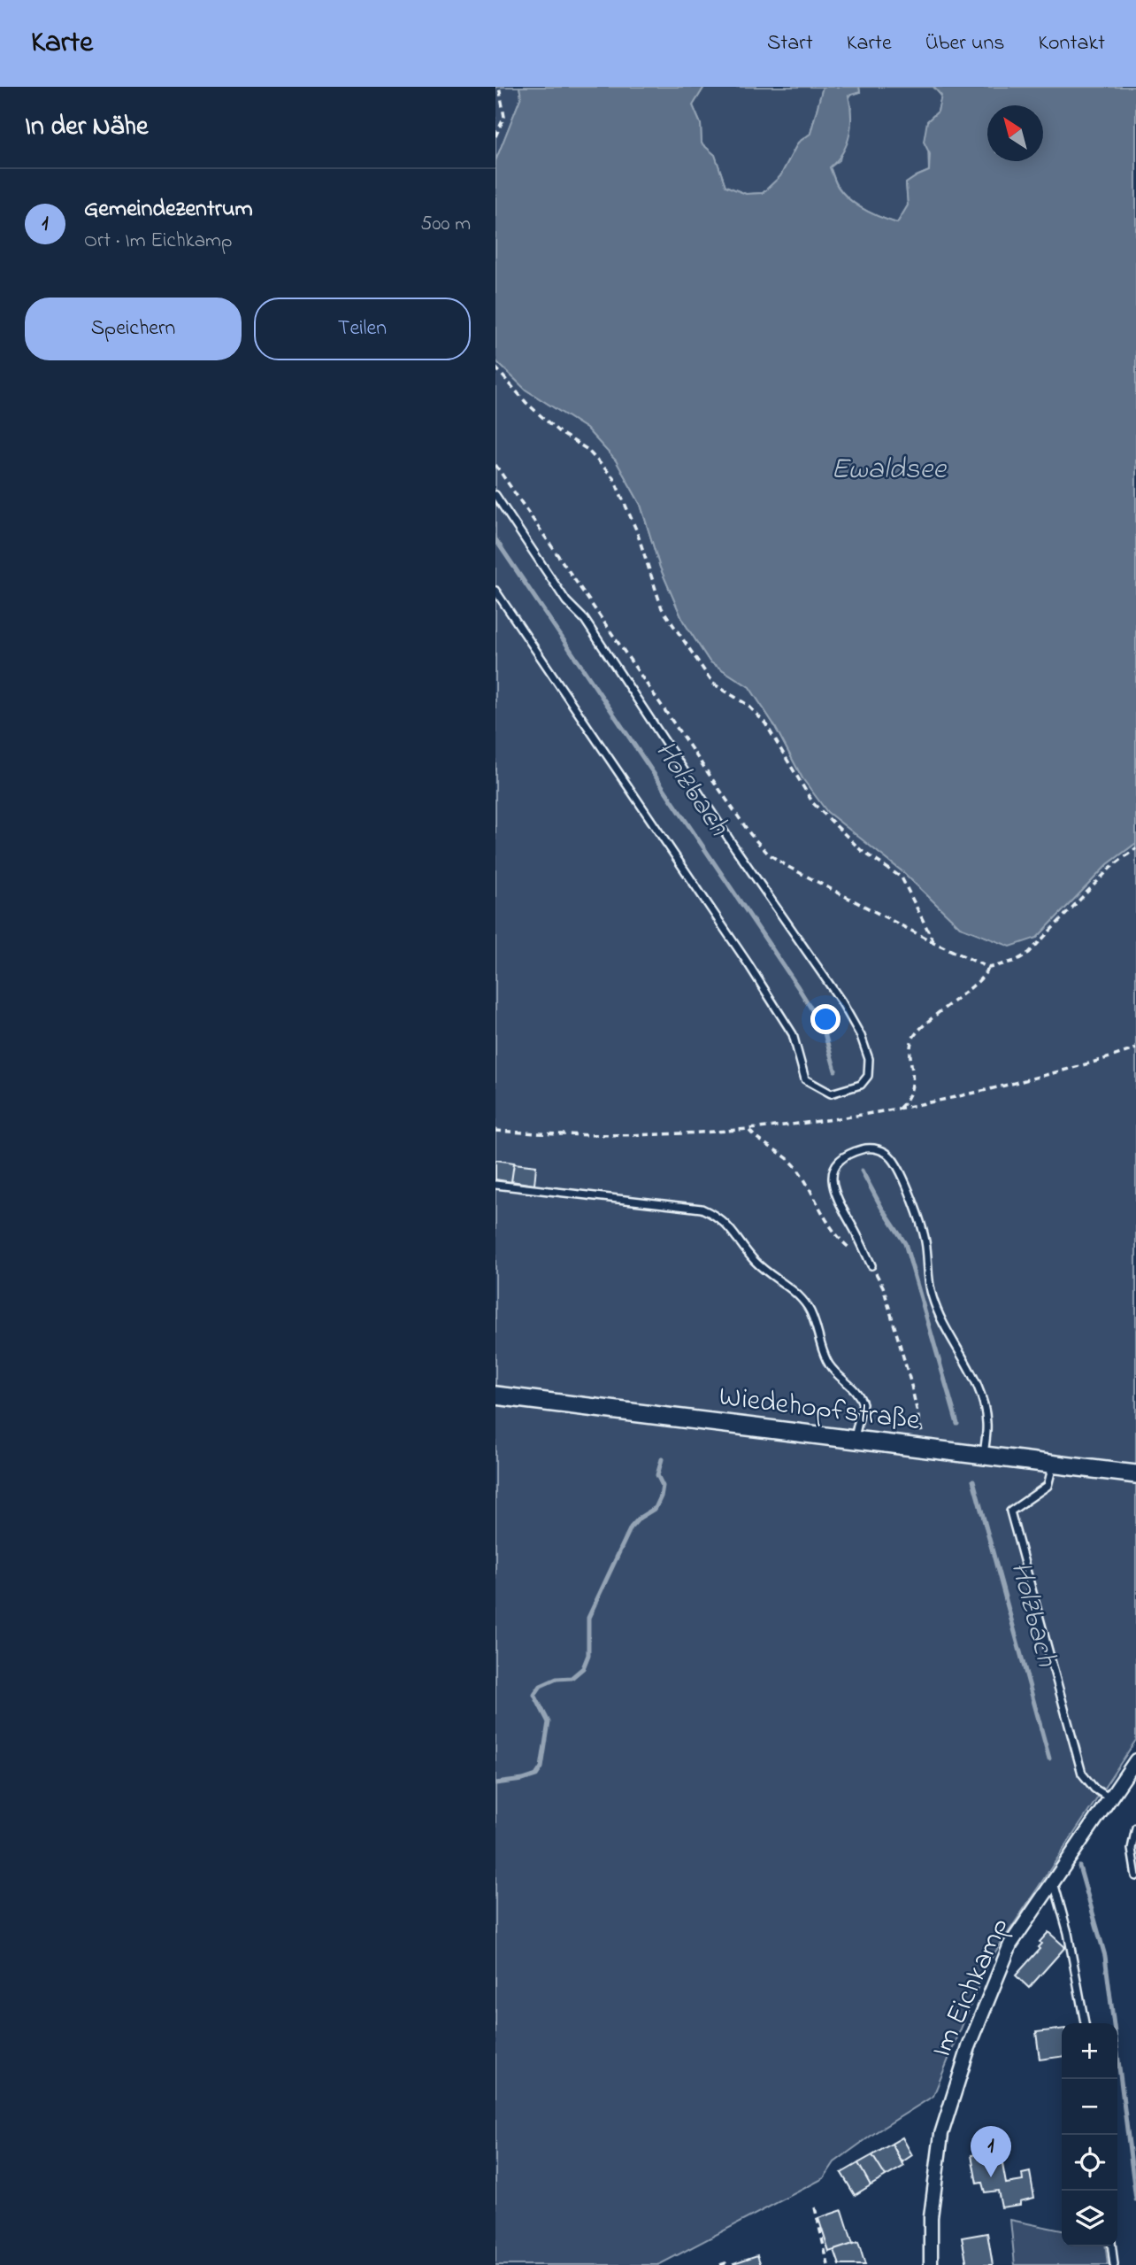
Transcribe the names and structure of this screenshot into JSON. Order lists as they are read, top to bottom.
{
  "streets": {
    "main road": ["Wiedehopfstraße"],
    "street": ["Im Eichkamp"]
  },
  "water": ["Ewaldsee", "Holzbach"],
  "north": "top left",
  "page": {
    "header": "Karte",
    "nav": [
      "Start",
      "Karte",
      "Über uns",
      "Kontakt"
    ],
    "heading": "In der Nähe",
    "list": [
      {
        "mark": "1",
        "name": "Gemeindezentrum",
        "note": "Ort · Im Eichkamp",
        "value": "500 m"
      }
    ],
    "buttons": ["Speichern", "Teilen"],
    "map_buttons": ["+", "−"],
    "pins": "1"
  }
}
